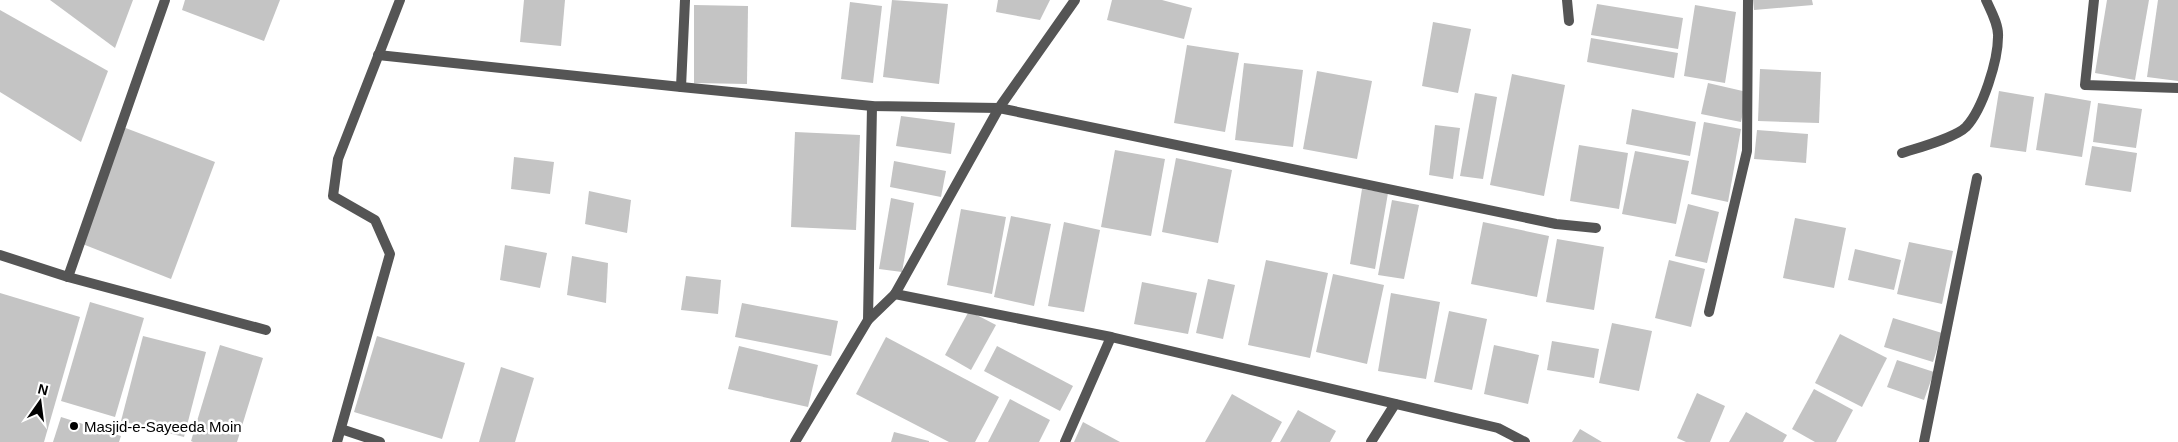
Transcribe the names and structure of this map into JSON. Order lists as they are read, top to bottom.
{
  "places": ["Masjid-e-Sayeeda Moin"],
  "north": "top"
}
